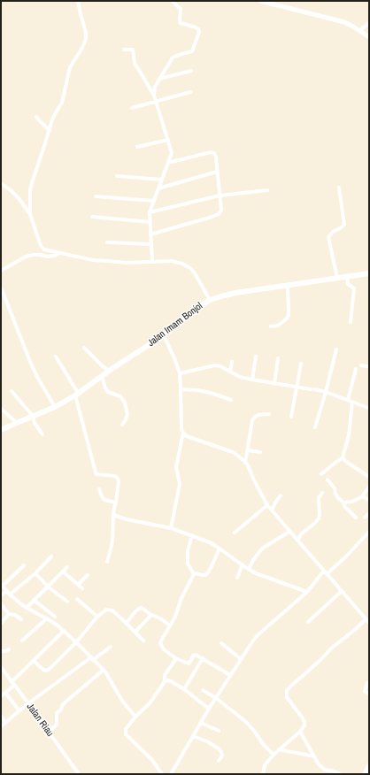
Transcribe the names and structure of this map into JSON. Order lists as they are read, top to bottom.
{
  "streets": {
    "main road": ["Jalan Imam Bonjol"],
    "street": ["Jalan Riau"]
  }
}
